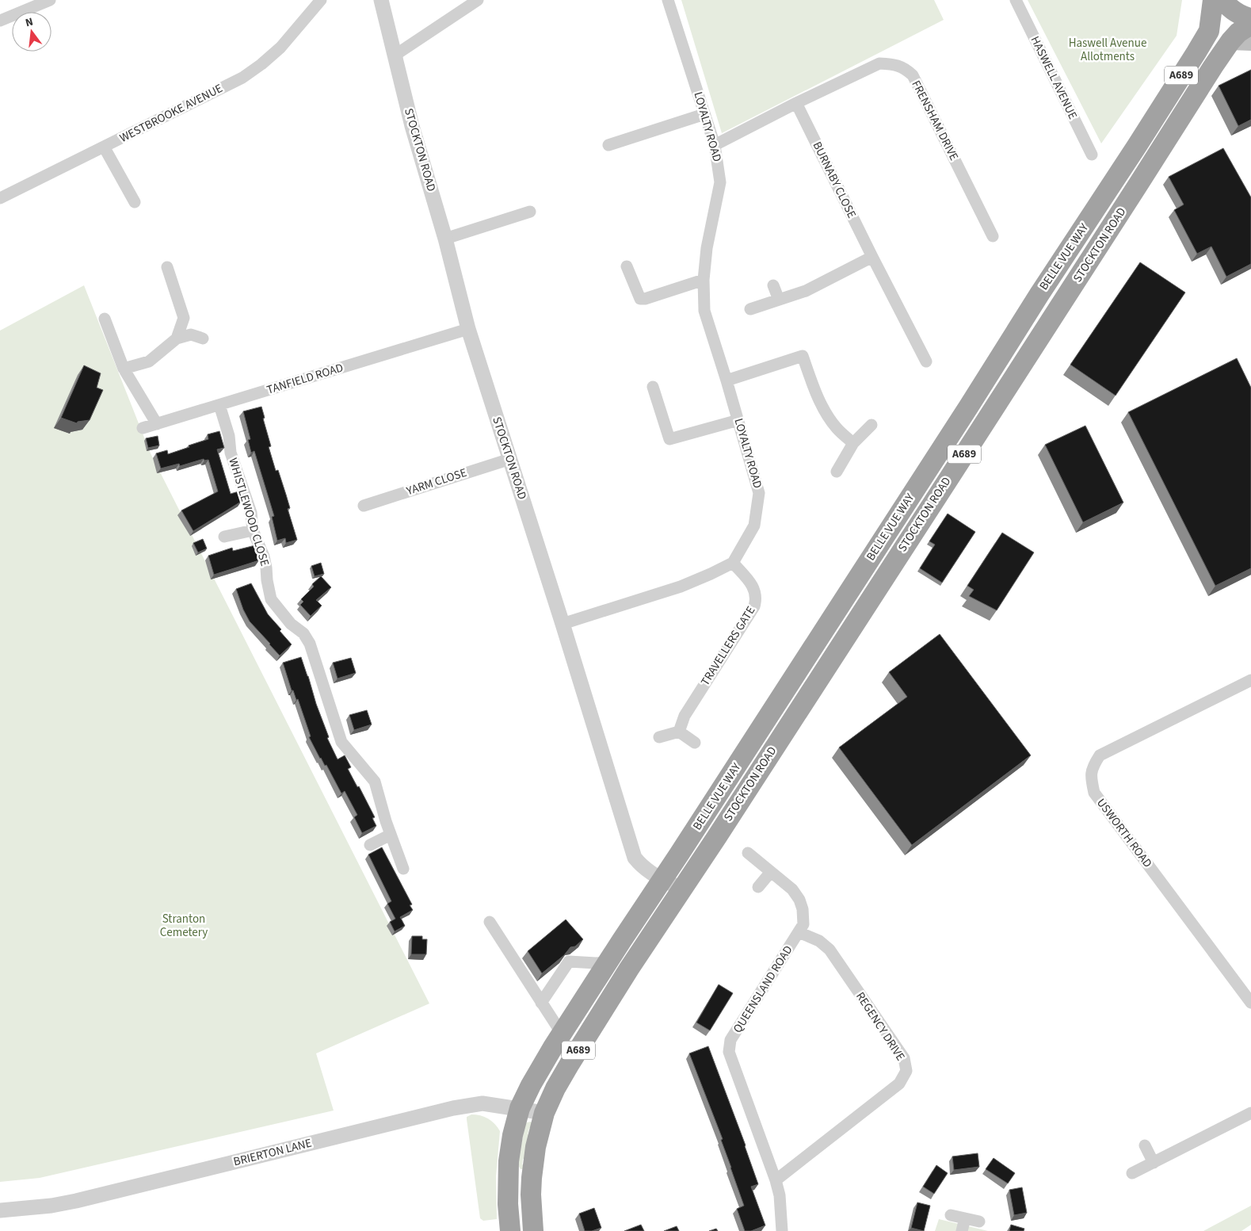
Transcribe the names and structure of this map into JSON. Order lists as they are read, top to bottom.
{
  "streets": {
    "highway": ["A689", "STOCKTON ROAD", "BELLE VUE WAY"],
    "street": [
      "HASWELL AVENUE",
      "WESTBROOKE AVENUE",
      "FRENSHAM DRIVE",
      "LOYALTY ROAD",
      "BURNABY CLOSE",
      "TANFIELD ROAD",
      "YARM CLOSE",
      "WHISTLEWOOD CLOSE",
      "TRAVELLERS GATE",
      "USWORTH ROAD",
      "QUEENSLAND ROAD",
      "REGENCY DRIVE",
      "BRIERTON LANE"
    ]
  },
  "crossings": [
    ["A689", "BELLE VUE WAY"],
    ["A689", "BRIERTON LANE"],
    ["FRENSHAM DRIVE", "LOYALTY ROAD"],
    ["FRENSHAM DRIVE", "BURNABY CLOSE"],
    ["LOYALTY ROAD", "TRAVELLERS GATE"],
    ["STOCKTON ROAD", "BELLE VUE WAY"],
    ["STOCKTON ROAD", "TANFIELD ROAD"],
    ["STOCKTON ROAD", "YARM CLOSE"],
    ["STOCKTON ROAD", "BRIERTON LANE"],
    ["TANFIELD ROAD", "WHISTLEWOOD CLOSE"],
    ["QUEENSLAND ROAD", "REGENCY DRIVE"]
  ],
  "parks": ["Haswell Avenue Allotments", "Stranton Cemetery"],
  "north": "top"
}
